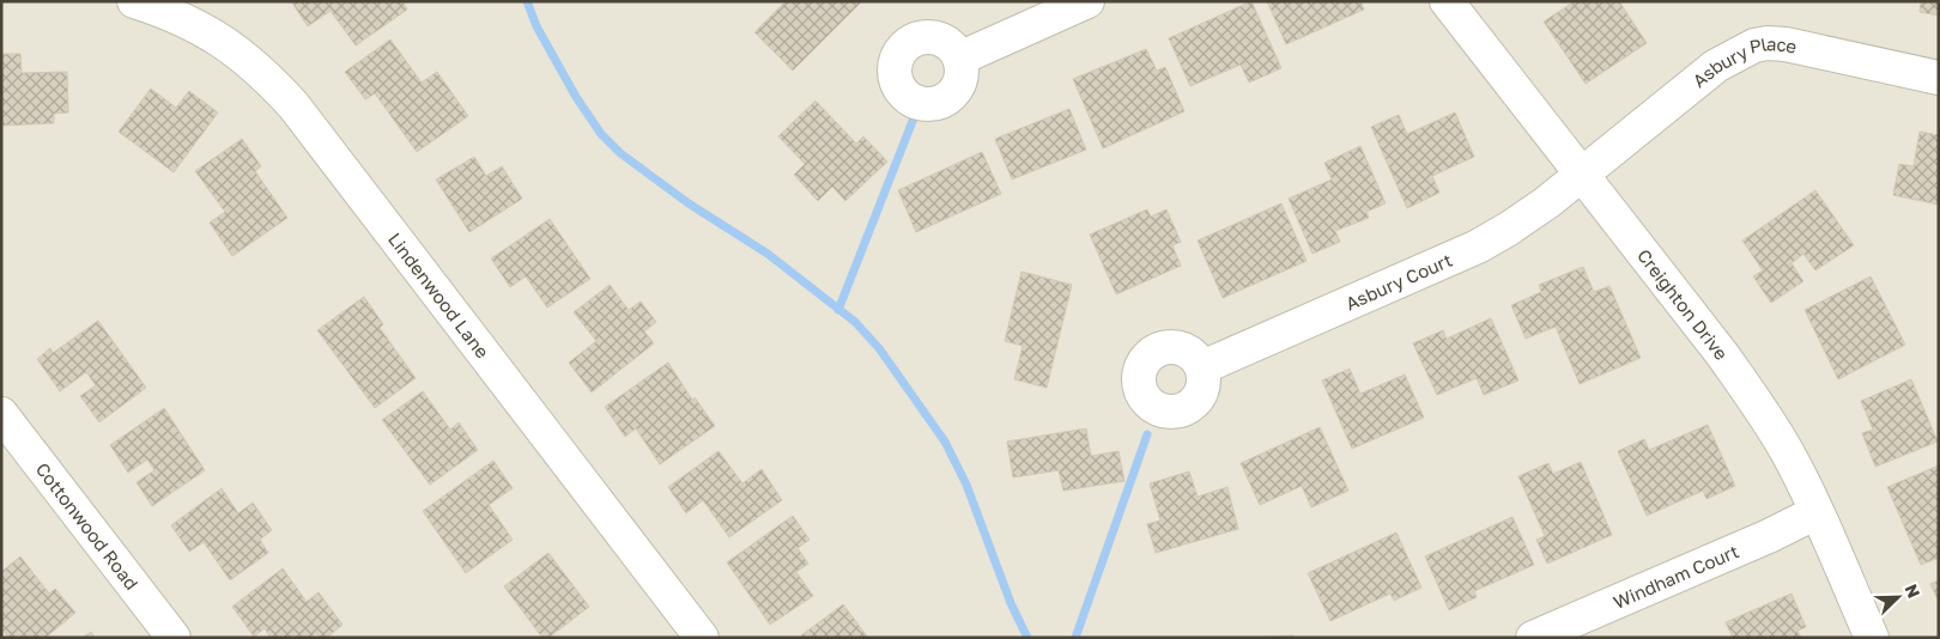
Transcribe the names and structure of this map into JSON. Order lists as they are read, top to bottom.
{
  "streets": {
    "street": [
      "Asbury Place",
      "Asbury Court",
      "Lindenwood Lane",
      "Creighton Drive",
      "Cottonwood Road",
      "Windham Court"
    ]
  },
  "crossings": [
    ["Asbury Place", "Asbury Court"],
    ["Asbury Place", "Creighton Drive"],
    ["Asbury Court", "Creighton Drive"],
    ["Creighton Drive", "Windham Court"]
  ],
  "north": "top right"
}
